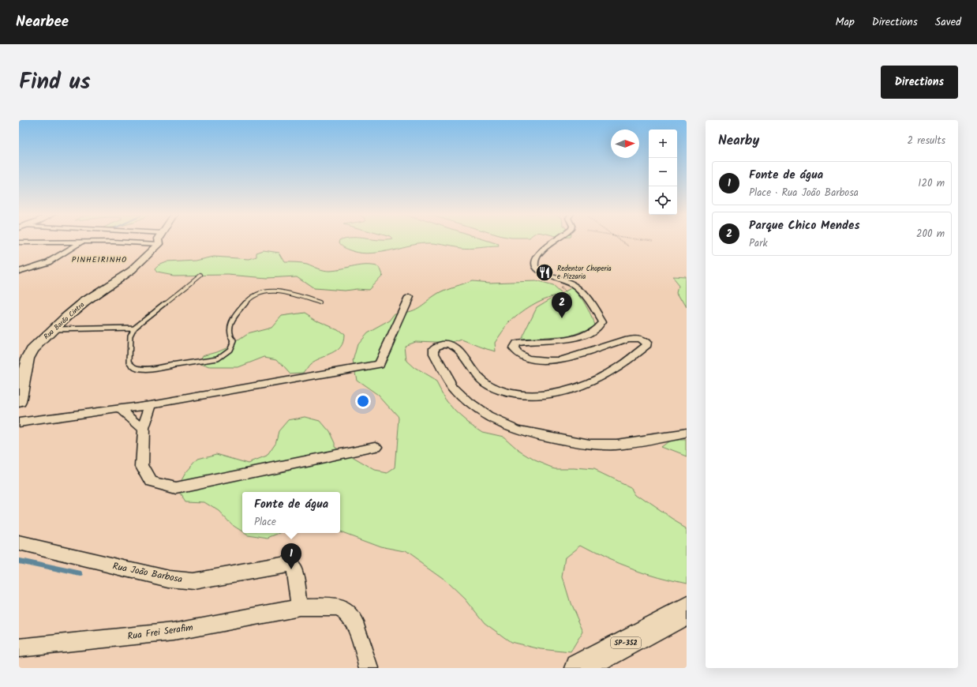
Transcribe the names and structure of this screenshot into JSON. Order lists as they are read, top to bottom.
{
  "streets": {
    "main road": ["SP-352"],
    "street": ["Rua Barão Cintra", "Rua João Barbosa", "Rua Frei Serafim"]
  },
  "crossings": [
    ["Rua João Barbosa", "Rua Frei Serafim"]
  ],
  "districts": ["PINHEIRINHO"],
  "places": {
    "restaurant": ["Redentor Choperia e Pizzaria"]
  },
  "north": "right",
  "page": {
    "header": "Nearbee",
    "nav": ["Map", "Directions", "Saved"],
    "title": "Find us",
    "buttons": "Directions",
    "heading": ["Nearby", "2 results"],
    "map_buttons": ["+", "−"],
    "list": [
      {
        "mark": "1",
        "name": "Fonte de água",
        "note": "Place · Rua João Barbosa",
        "value": "120 m"
      },
      {
        "mark": "2",
        "name": "Parque Chico Mendes",
        "note": "Park",
        "value": "200 m"
      }
    ],
    "pins": ["2", "1"],
    "popup": ["Fonte de água", "Place"]
  }
}
